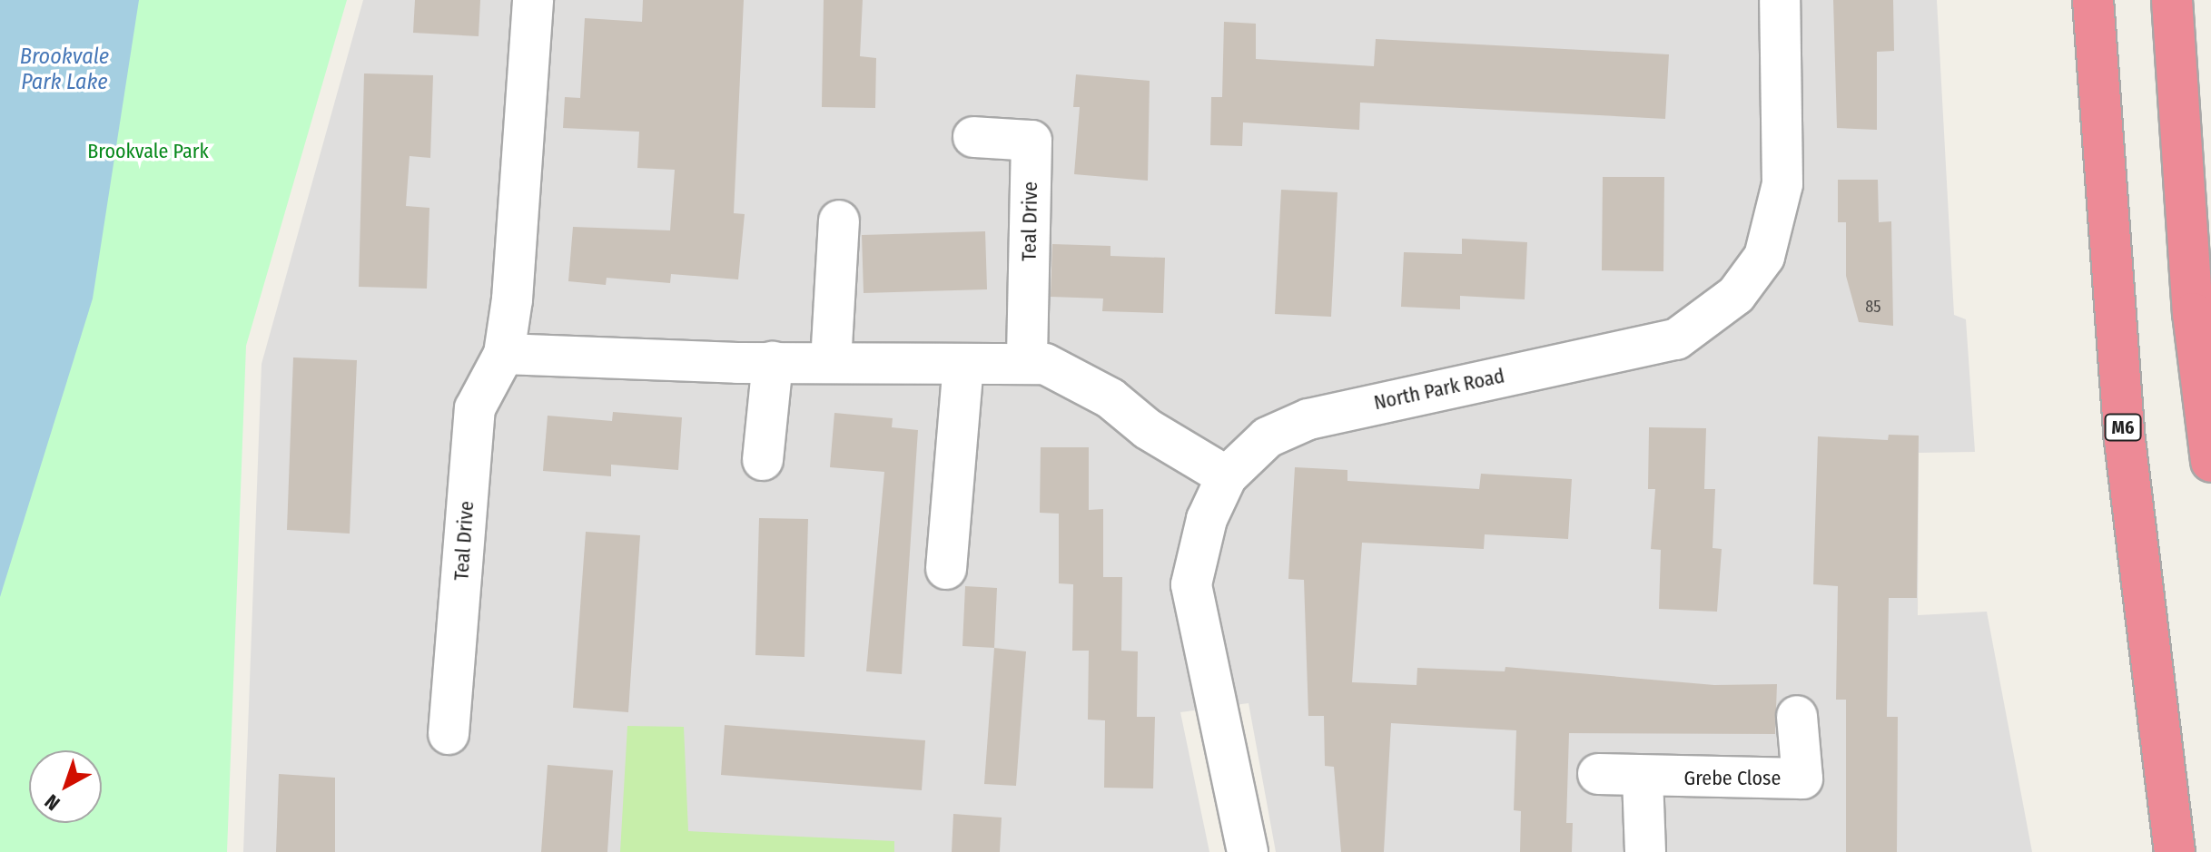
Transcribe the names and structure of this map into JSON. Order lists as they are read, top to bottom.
{
  "streets": {
    "highway": ["M6"],
    "street": ["Teal Drive", "North Park Road", "Grebe Close"]
  },
  "water": ["Brookvale Park Lake"],
  "parks": ["Brookvale Park"],
  "house_numbers": ["85"],
  "north": "bottom left"
}
